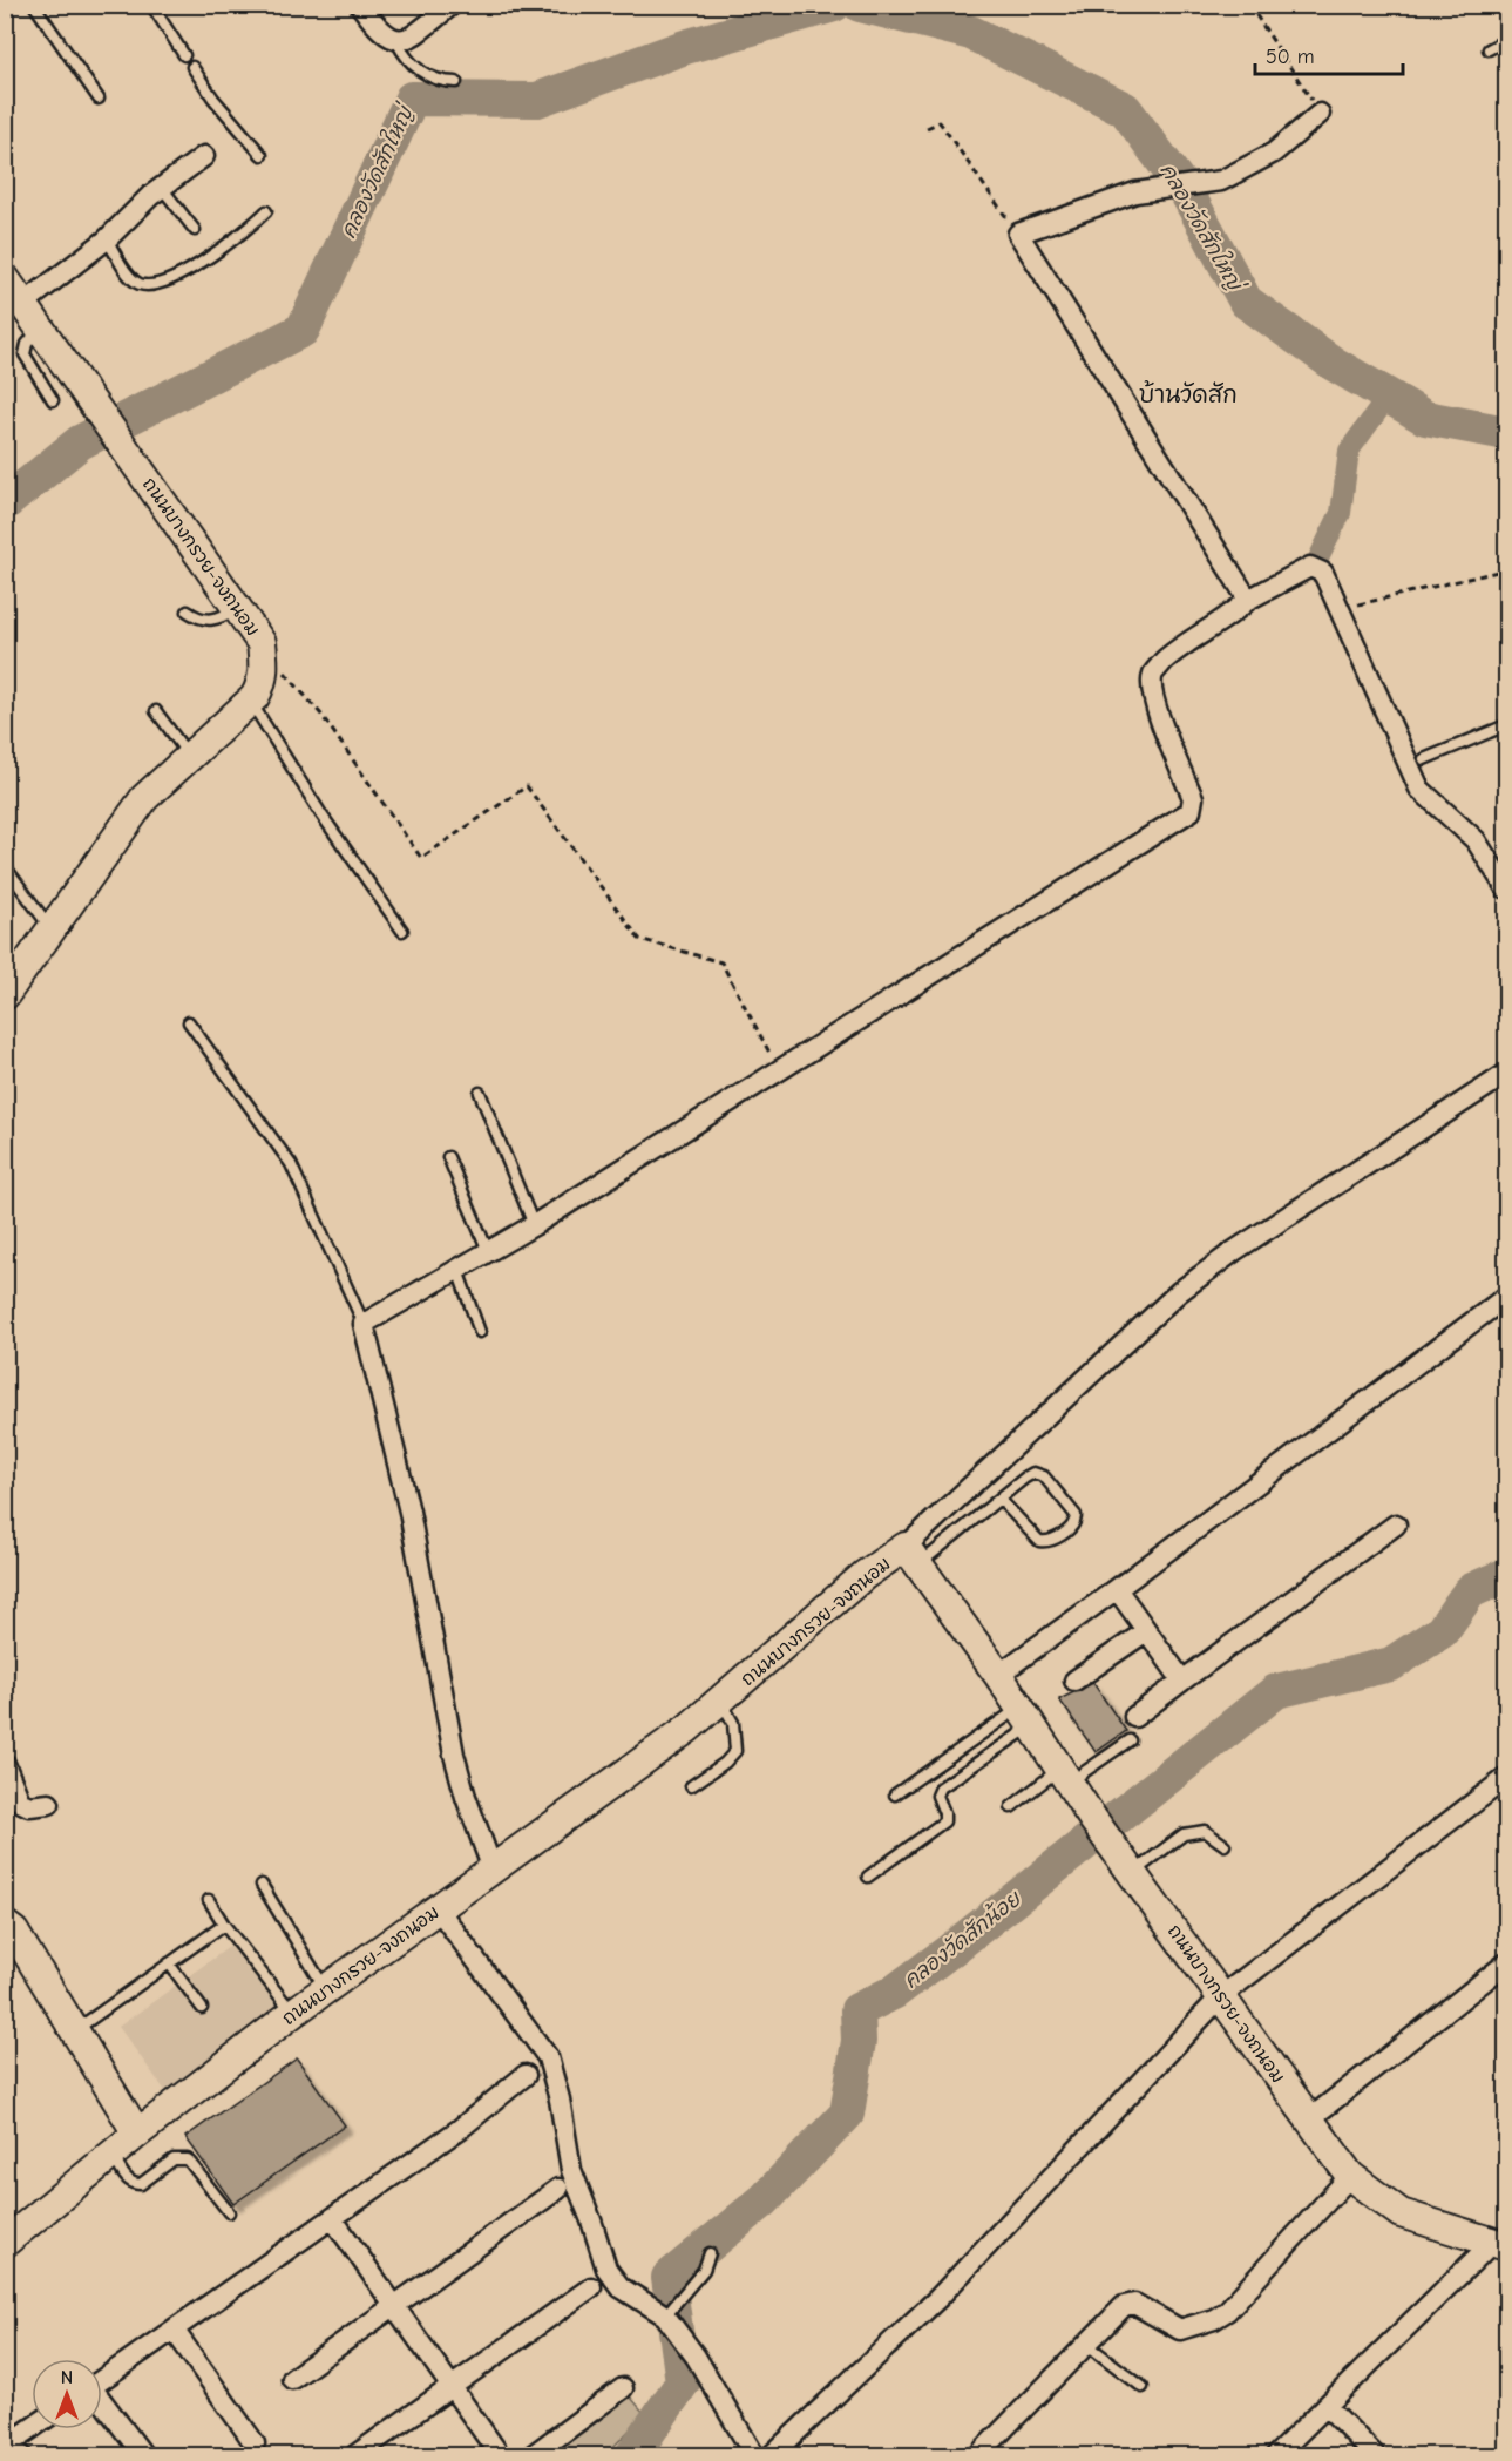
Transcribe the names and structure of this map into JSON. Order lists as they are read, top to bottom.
{
  "streets": {
    "street": ["ถนนบางกรวย-จงถนอม"]
  },
  "districts": ["บ้านวัดสัก"],
  "water": ["คลองวัดสักใหญ่", "คลองวัดสักน้อย"],
  "scale_bar": "50 m",
  "north": "top"
}
